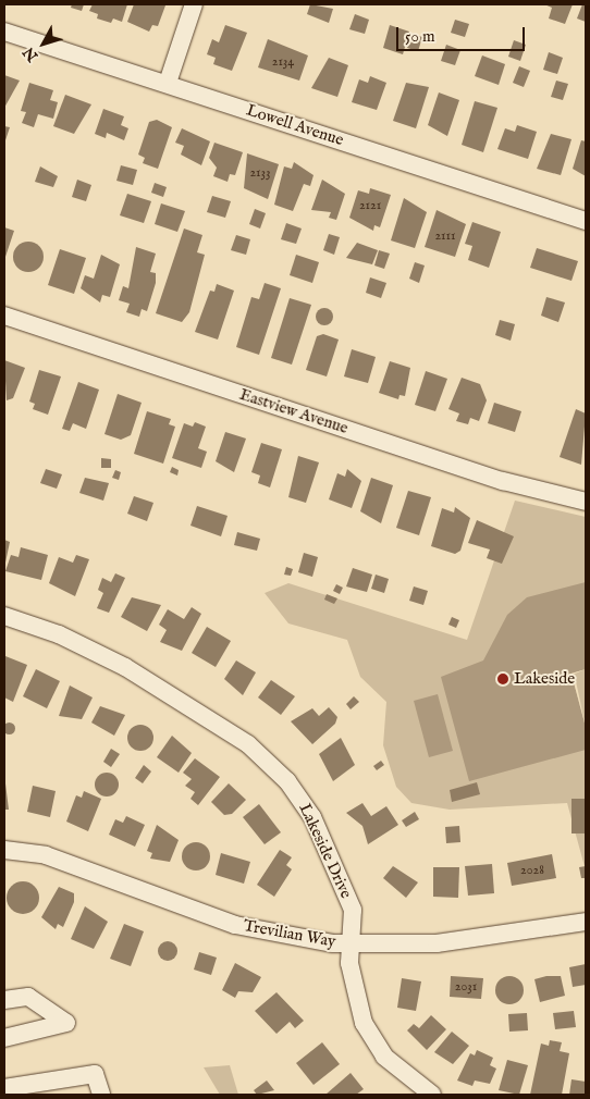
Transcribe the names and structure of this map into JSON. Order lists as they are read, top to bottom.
{
  "streets": {
    "street": [
      "Lowell Avenue",
      "Eastview Avenue",
      "Lakeside Drive",
      "Trevilian Way"
    ]
  },
  "crossings": [
    ["Lakeside Drive", "Trevilian Way"]
  ],
  "places": ["Lakeside"],
  "house_numbers": [
    "2134",
    "2133",
    "2121",
    "2111",
    "2028",
    "2031"
  ],
  "scale_bar": "50 m",
  "north": "bottom left"
}
